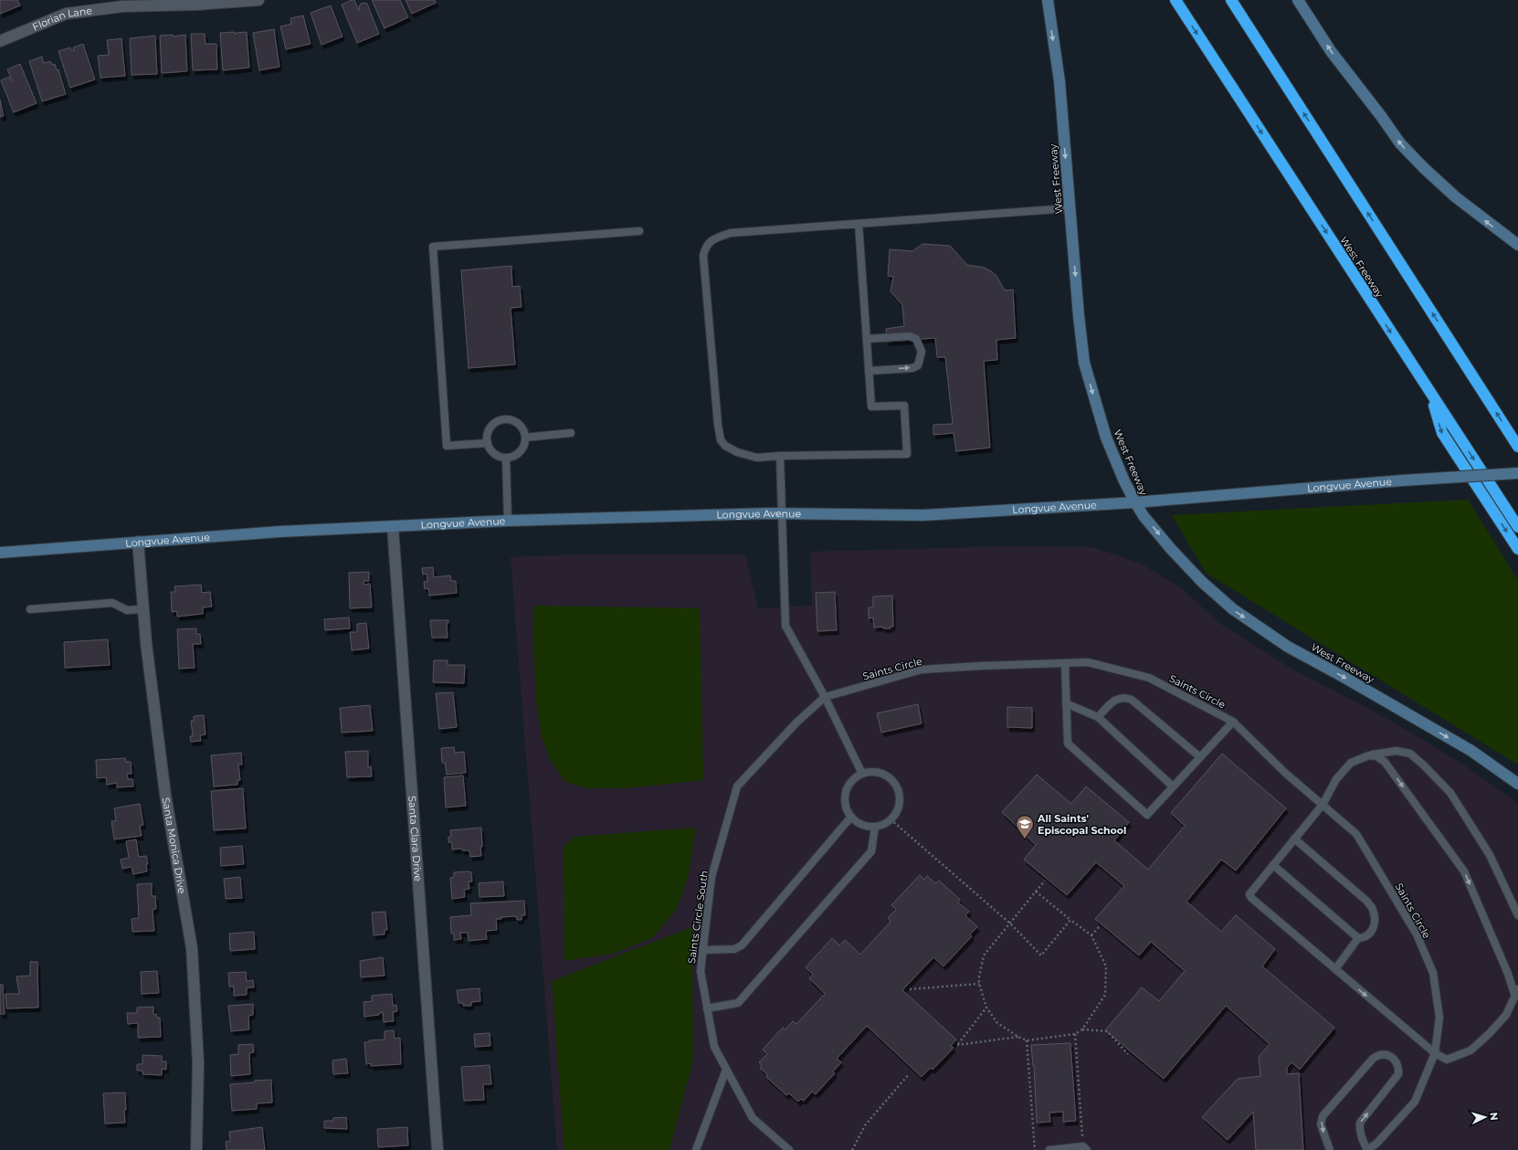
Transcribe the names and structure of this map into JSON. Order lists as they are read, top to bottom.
{
  "streets": {
    "highway": ["West Freeway"],
    "main road": ["Longvue Avenue"],
    "street": ["Florian Lane", "Santa Clara Drive", "Santa Monica Drive"],
    "lane": ["Saints Circle", "Saints Circle South"]
  },
  "crossings": [
    ["West Freeway", "Longvue Avenue"],
    ["Longvue Avenue", "Santa Clara Drive"],
    ["Longvue Avenue", "Santa Monica Drive"],
    ["Saints Circle", "Saints Circle South"]
  ],
  "one_way": ["West Freeway"],
  "places": {
    "school or university": ["All Saints' Episcopal School"]
  },
  "north": "right"
}
